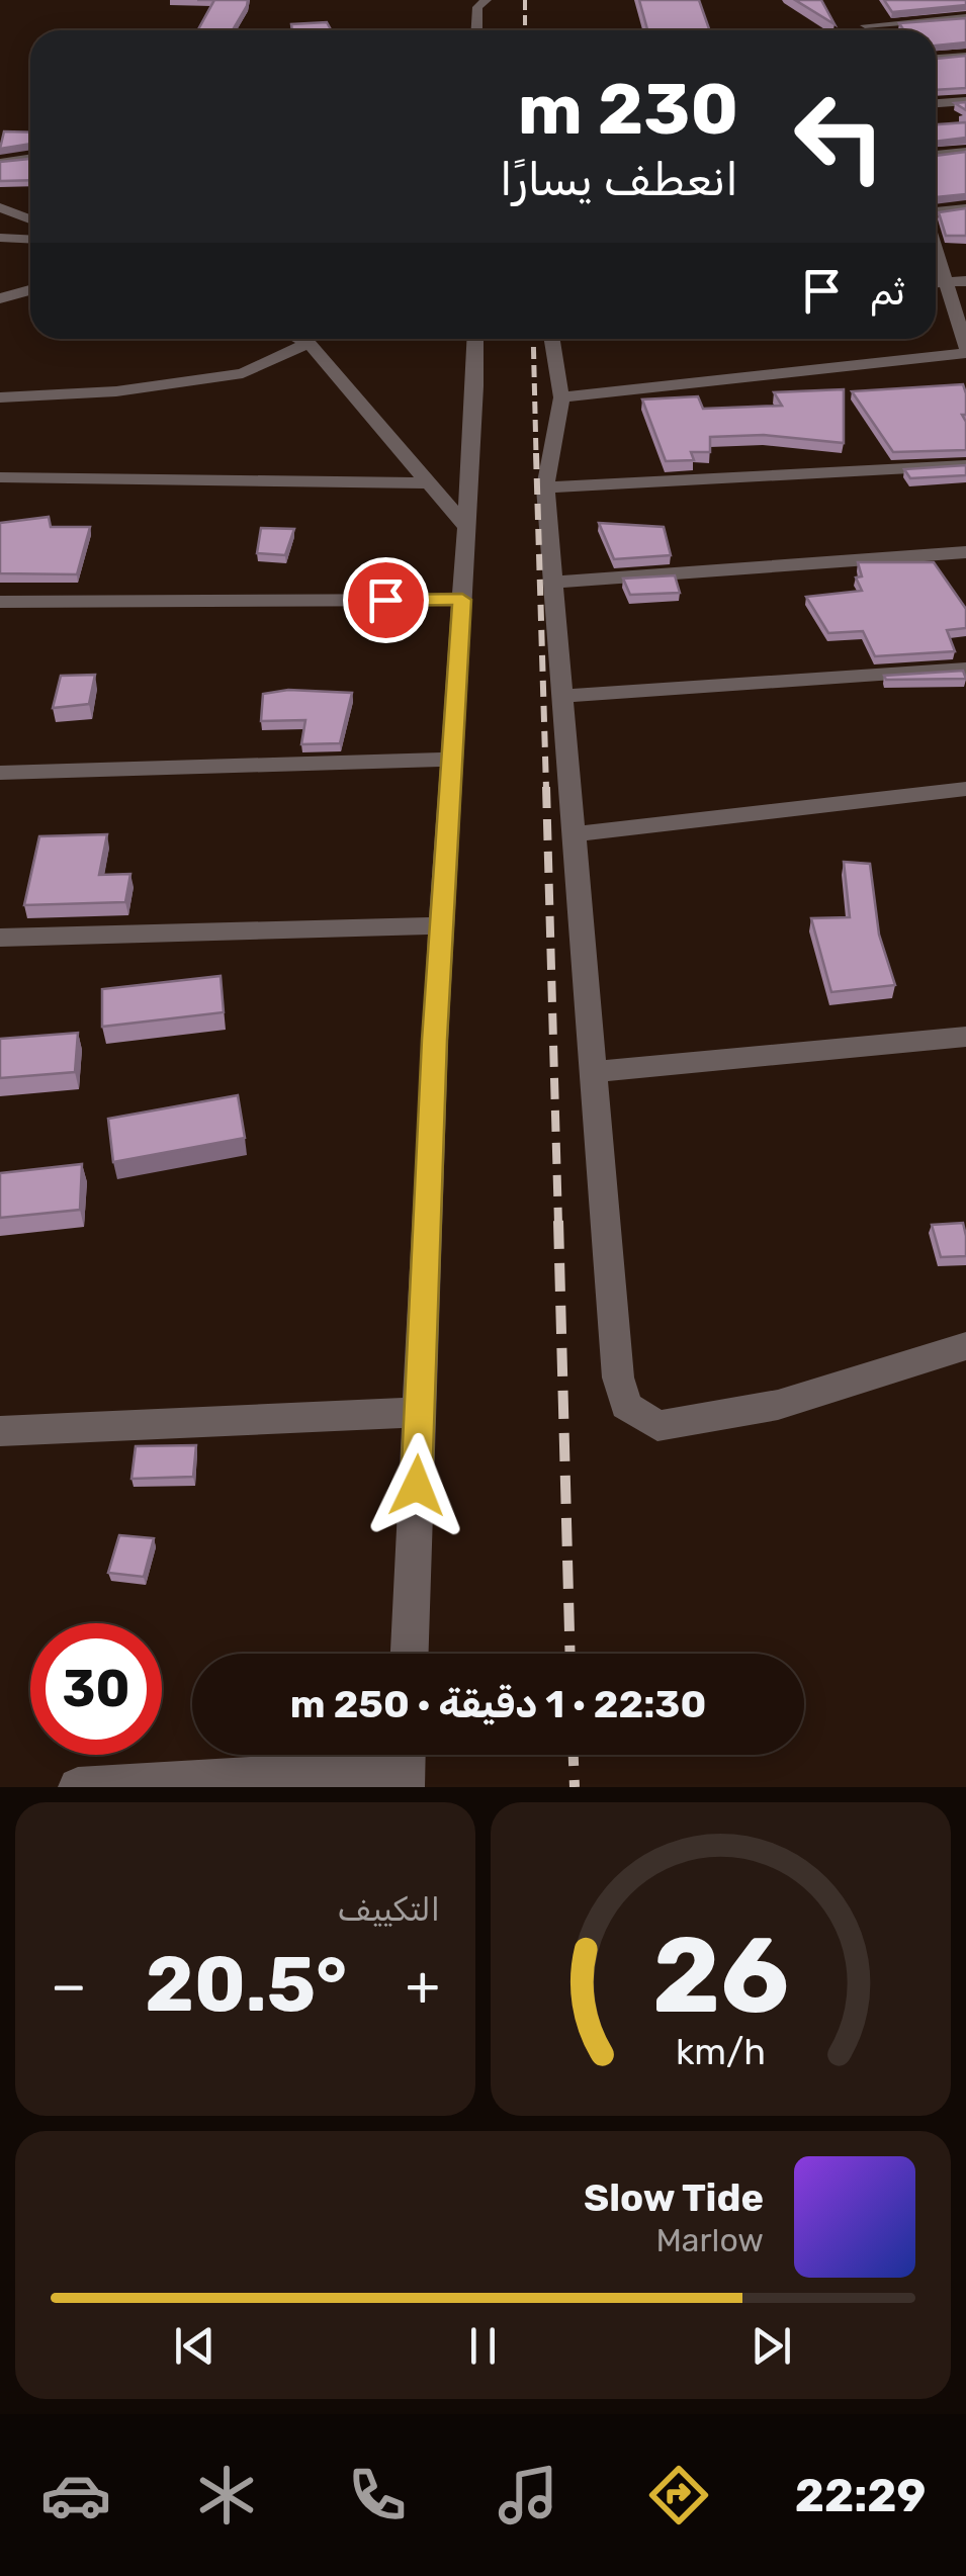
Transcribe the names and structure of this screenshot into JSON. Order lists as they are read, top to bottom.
{
  "page": {
    "turn": ["230 m", "انعطف يسارًا"],
    "then": "ثم",
    "limit": "30",
    "trip": "22:30 · 1 دقيقة · 250 m",
    "tile": "التكييف",
    "heat": ["−", "20.5°", "+"],
    "song": ["Slow Tide", "Marlow"],
    "tabs": "22:29",
    "gauge": ["26", "km/h"]
  }
}
